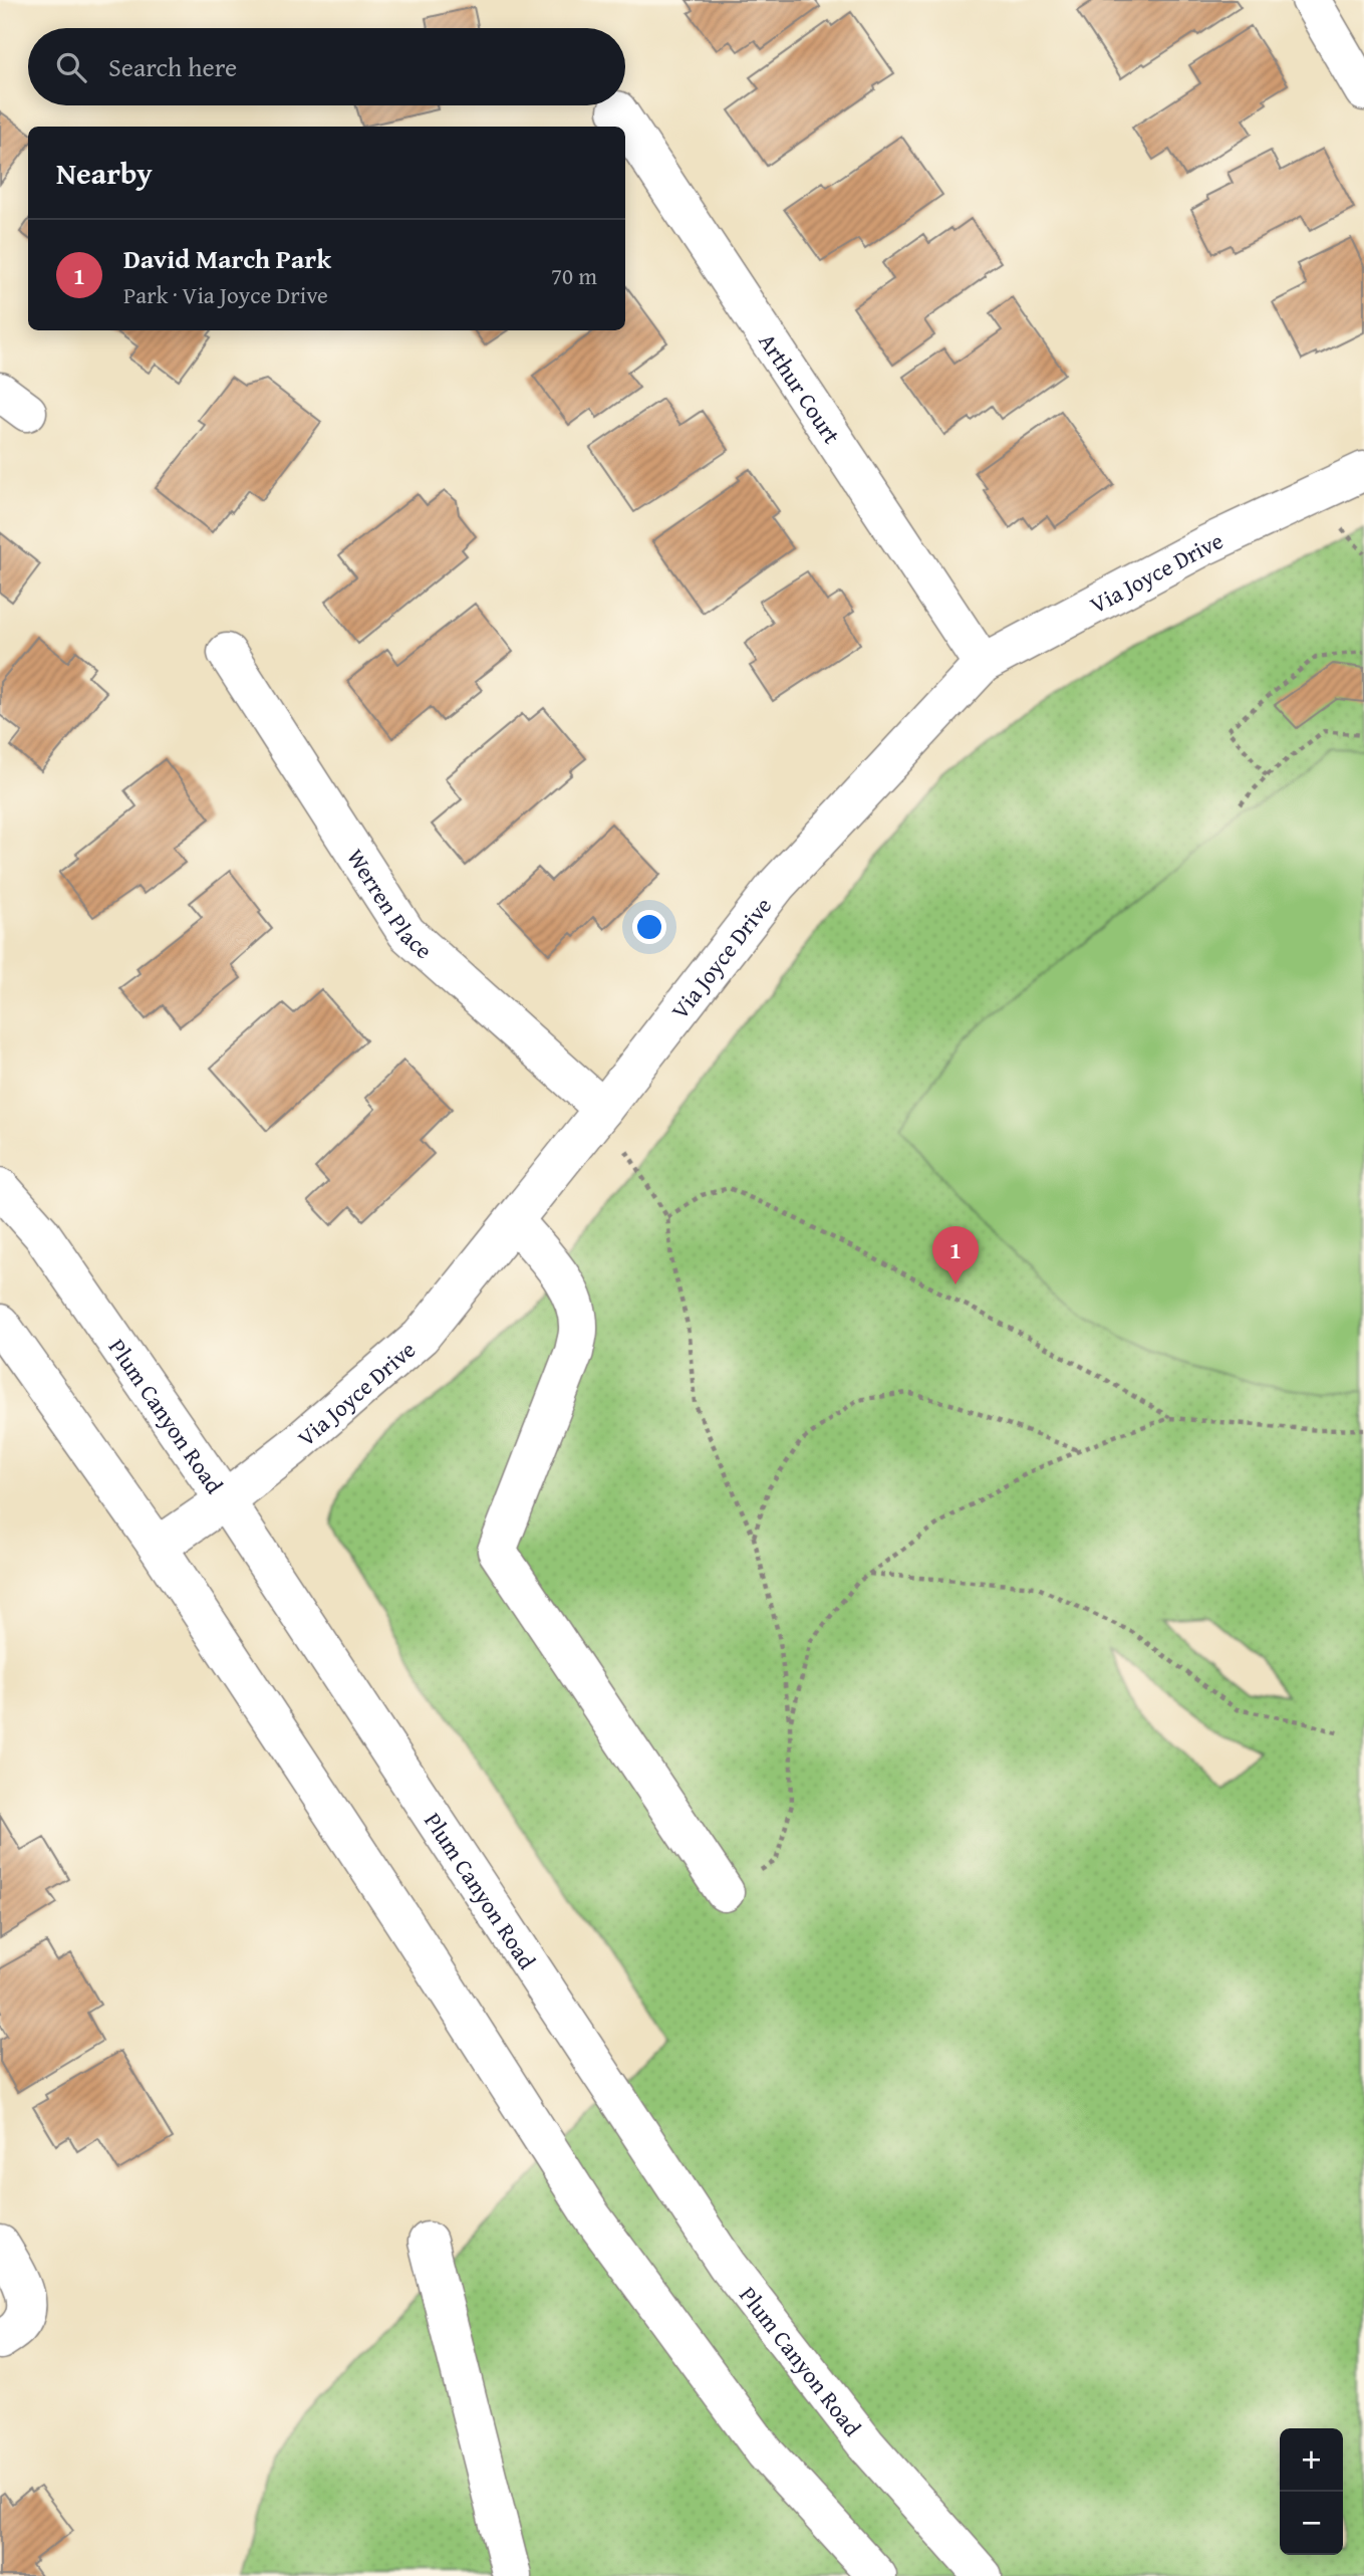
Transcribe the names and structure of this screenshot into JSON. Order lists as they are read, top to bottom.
{
  "streets": {
    "main road": [
      "Arthur Court",
      "Via Joyce Drive",
      "Werren Place",
      "Plum Canyon Road"
    ]
  },
  "crossings": [
    ["Arthur Court", "Via Joyce Drive"],
    ["Via Joyce Drive", "Werren Place"],
    ["Via Joyce Drive", "Plum Canyon Road"]
  ],
  "page": {
    "search": "Search here",
    "heading": "Nearby",
    "list": [
      {
        "mark": "1",
        "name": "David March Park",
        "note": "Park · Via Joyce Drive",
        "value": "70 m"
      }
    ],
    "pins": "1",
    "map_buttons": ["+", "−"]
  }
}
